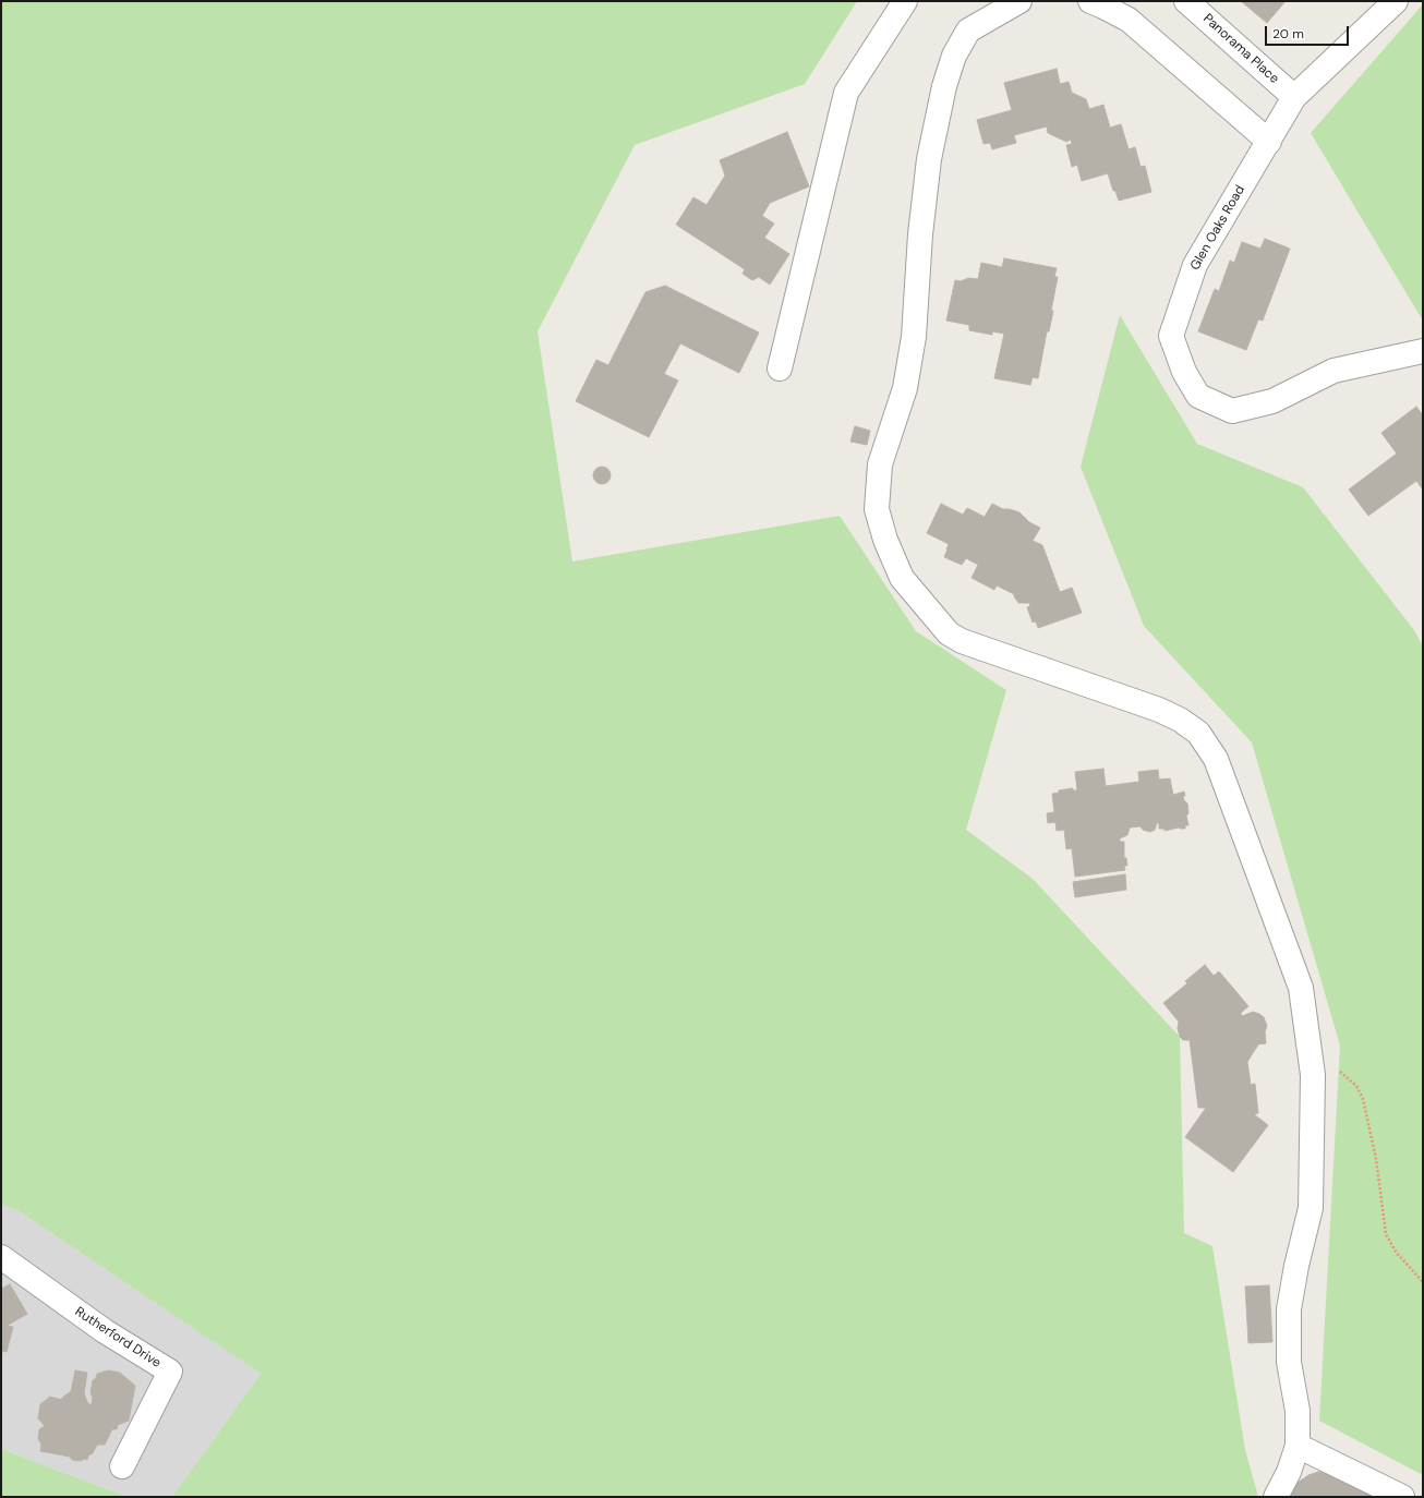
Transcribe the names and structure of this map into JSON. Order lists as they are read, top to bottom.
{
  "streets": {
    "street": ["Panorama Place", "Glen Oaks Road", "Rutherford Drive"]
  },
  "crossings": [
    ["Panorama Place", "Glen Oaks Road"]
  ],
  "scale_bar": "20 m"
}
